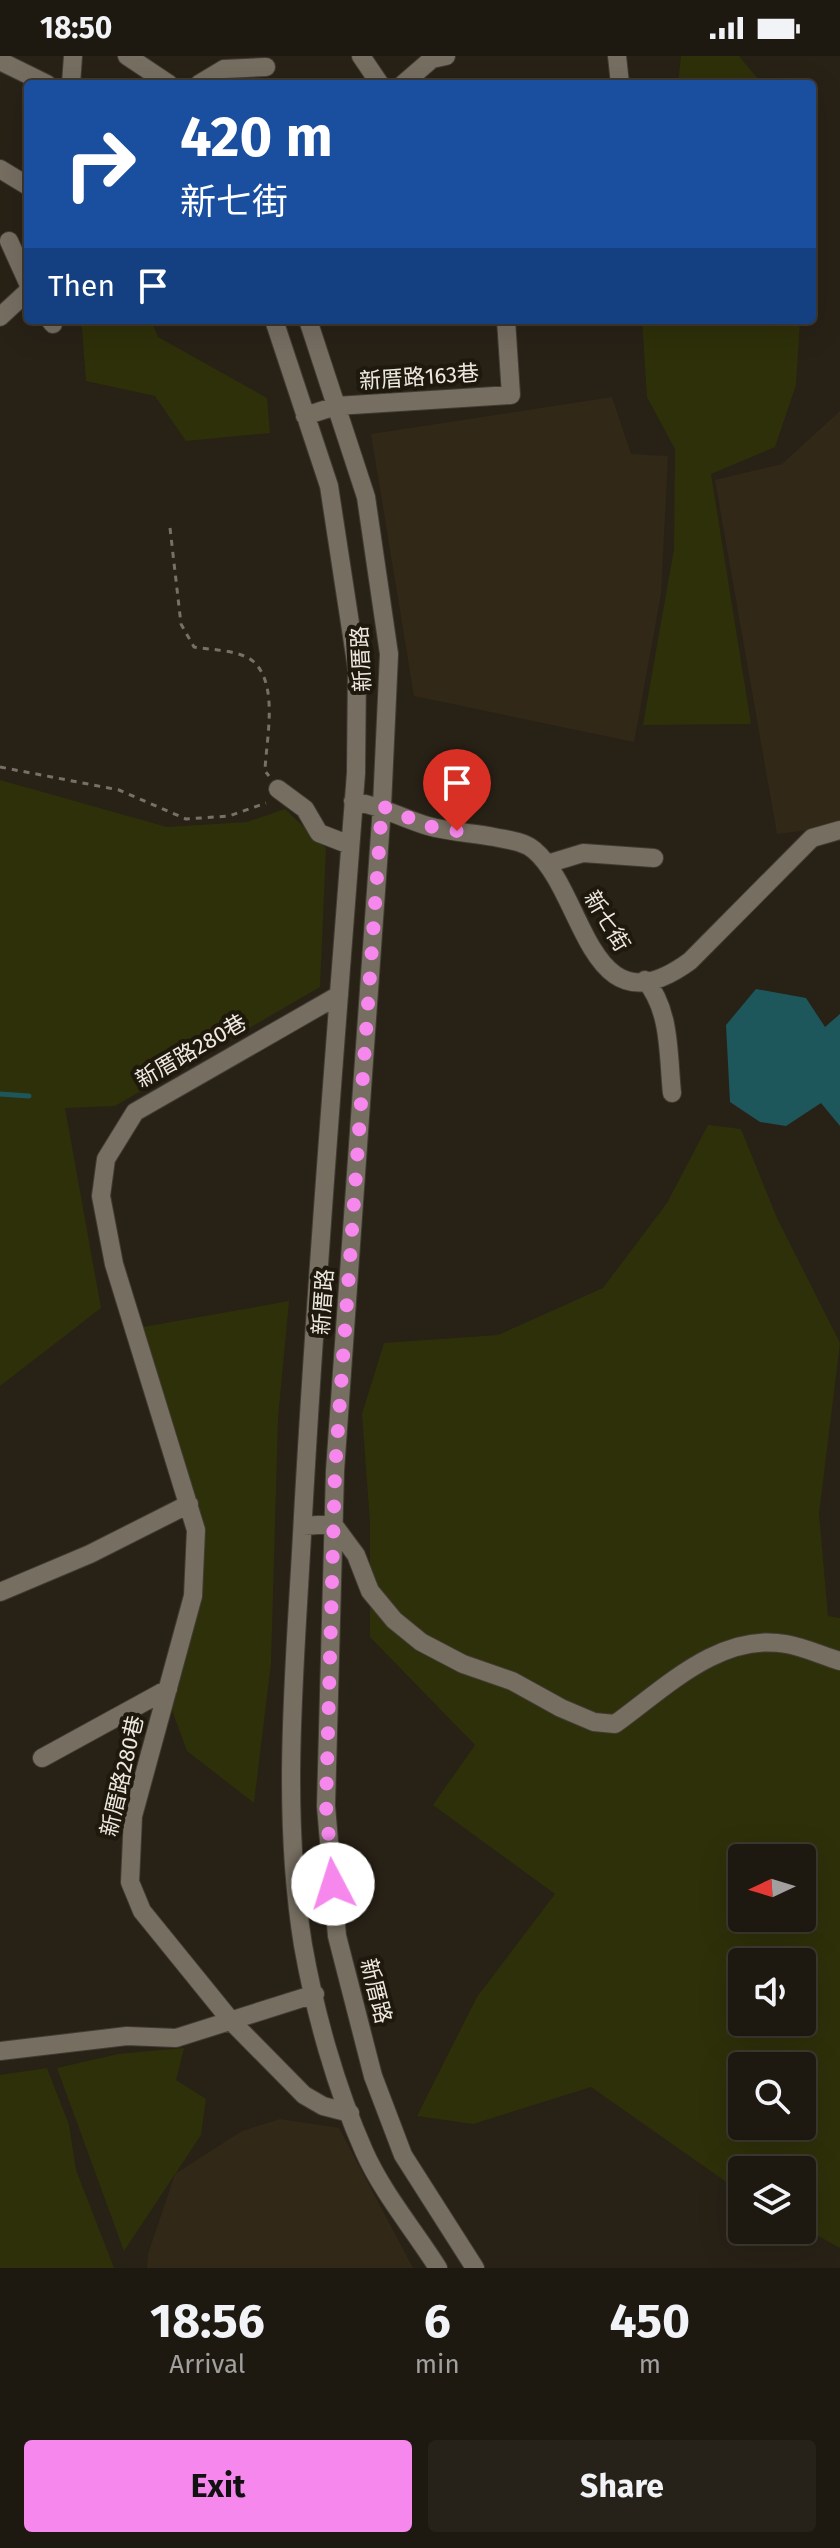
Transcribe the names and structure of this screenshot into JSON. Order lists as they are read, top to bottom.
{
  "streets": {
    "street": [
      "新厝路163巷",
      "新厝路",
      "新七街",
      "新厝路280巷"
    ]
  },
  "crossings": [
    ["新厝路163巷", "新厝路"],
    ["新厝路", "新七街"],
    ["新厝路", "新厝路280巷"]
  ],
  "north": "left",
  "page": {
    "status": "18:50",
    "turn": ["420 m", "新七街"],
    "then": "Then",
    "eta": [
      "18:56",
      "Arrival",
      "6",
      "min",
      "450",
      "m"
    ],
    "buttons": ["Exit", "Share"]
  }
}
